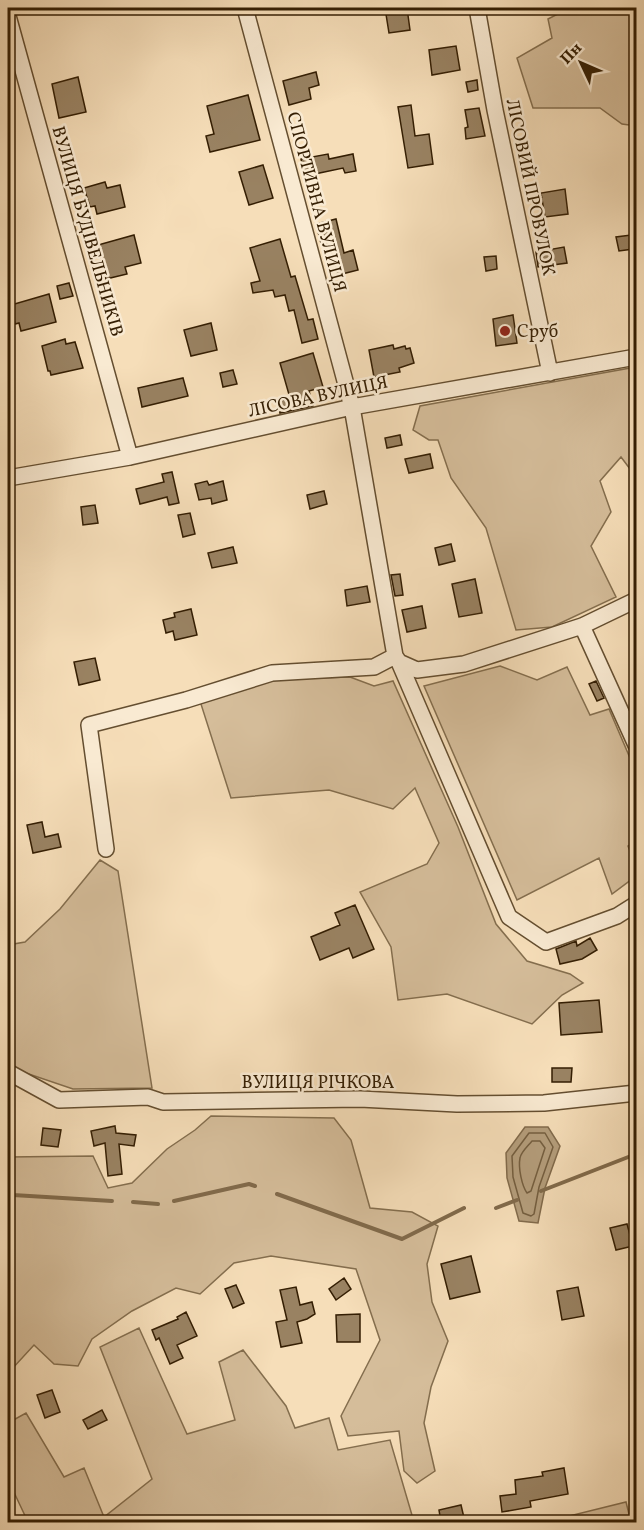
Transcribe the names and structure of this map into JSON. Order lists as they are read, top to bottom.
{
  "streets": {
    "street": [
      "ЛІСОВИЙ ПРОВУЛОК",
      "СПОРТИВНА ВУЛИЦЯ",
      "ВУЛИЦЯ БУДІВЕЛЬНИКІВ",
      "ЛІСОВА ВУЛИЦЯ",
      "ВУЛИЦЯ РІЧКОВА"
    ]
  },
  "crossings": [
    ["ЛІСОВИЙ ПРОВУЛОК", "ЛІСОВА ВУЛИЦЯ"],
    ["СПОРТИВНА ВУЛИЦЯ", "ЛІСОВА ВУЛИЦЯ"],
    ["ВУЛИЦЯ БУДІВЕЛЬНИКІВ", "ЛІСОВА ВУЛИЦЯ"]
  ],
  "places": ["Сруб"],
  "north": "top left"
}
